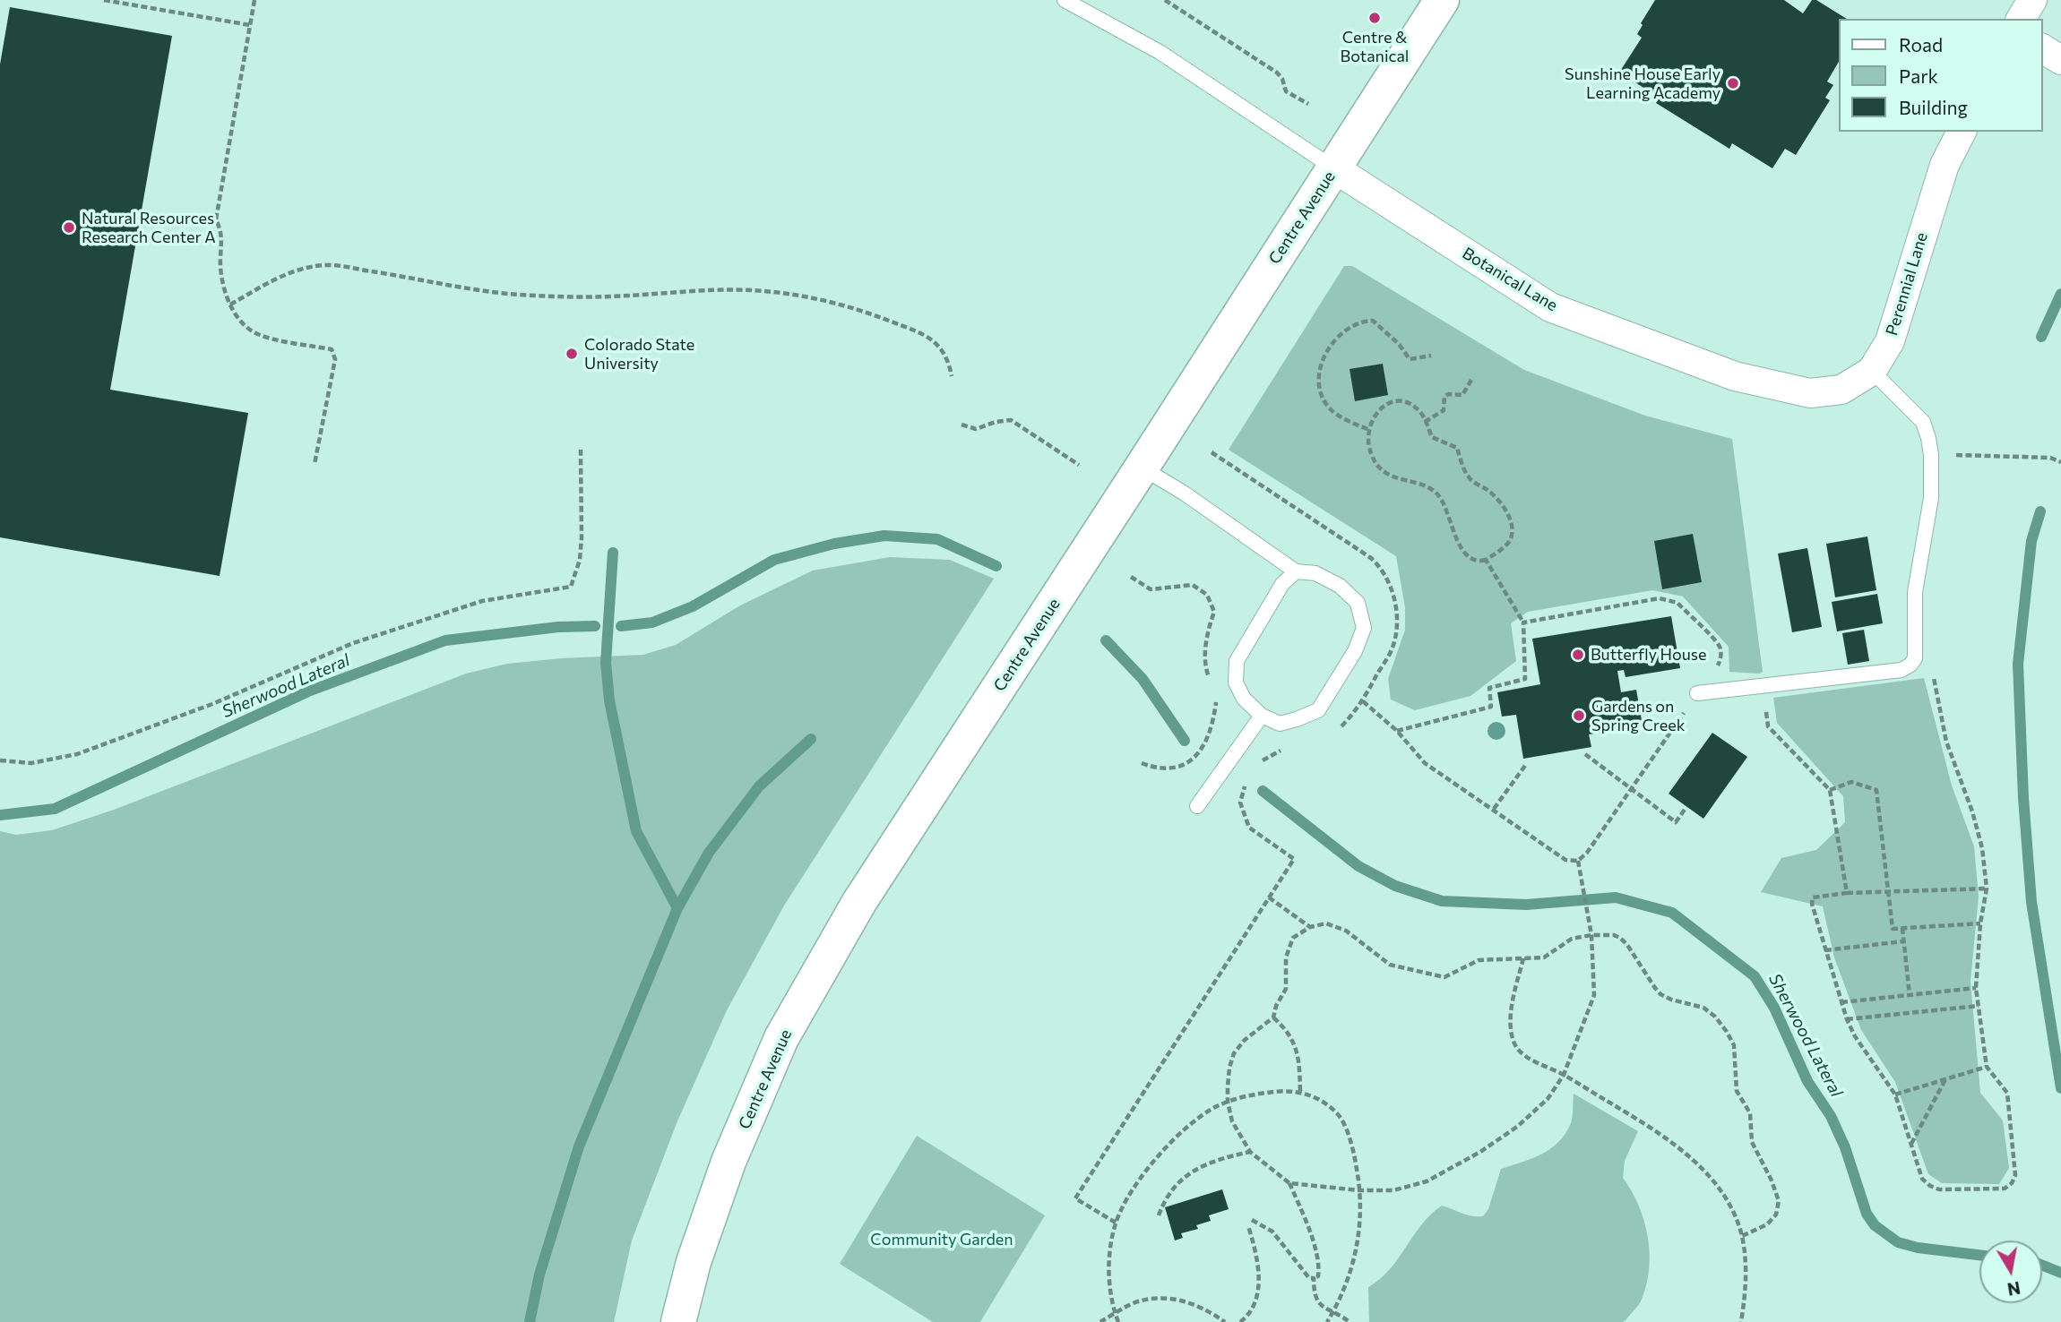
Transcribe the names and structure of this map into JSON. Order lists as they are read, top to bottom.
{
  "streets": {
    "street": ["Centre Avenue", "Botanical Lane", "Perennial Lane"]
  },
  "crossings": [
    ["Centre Avenue", "Botanical Lane"],
    ["Botanical Lane", "Perennial Lane"]
  ],
  "water": ["Sherwood Lateral"],
  "parks": ["Community Garden"],
  "places": [
    "Centre & Botanical",
    "Sunshine House Early Learning Academy",
    "Natural Resources Research Center A",
    "Colorado State University",
    "Butterfly House",
    "Gardens on Spring Creek"
  ],
  "legend": ["Road", "Park", "Building"],
  "north": "bottom"
}
